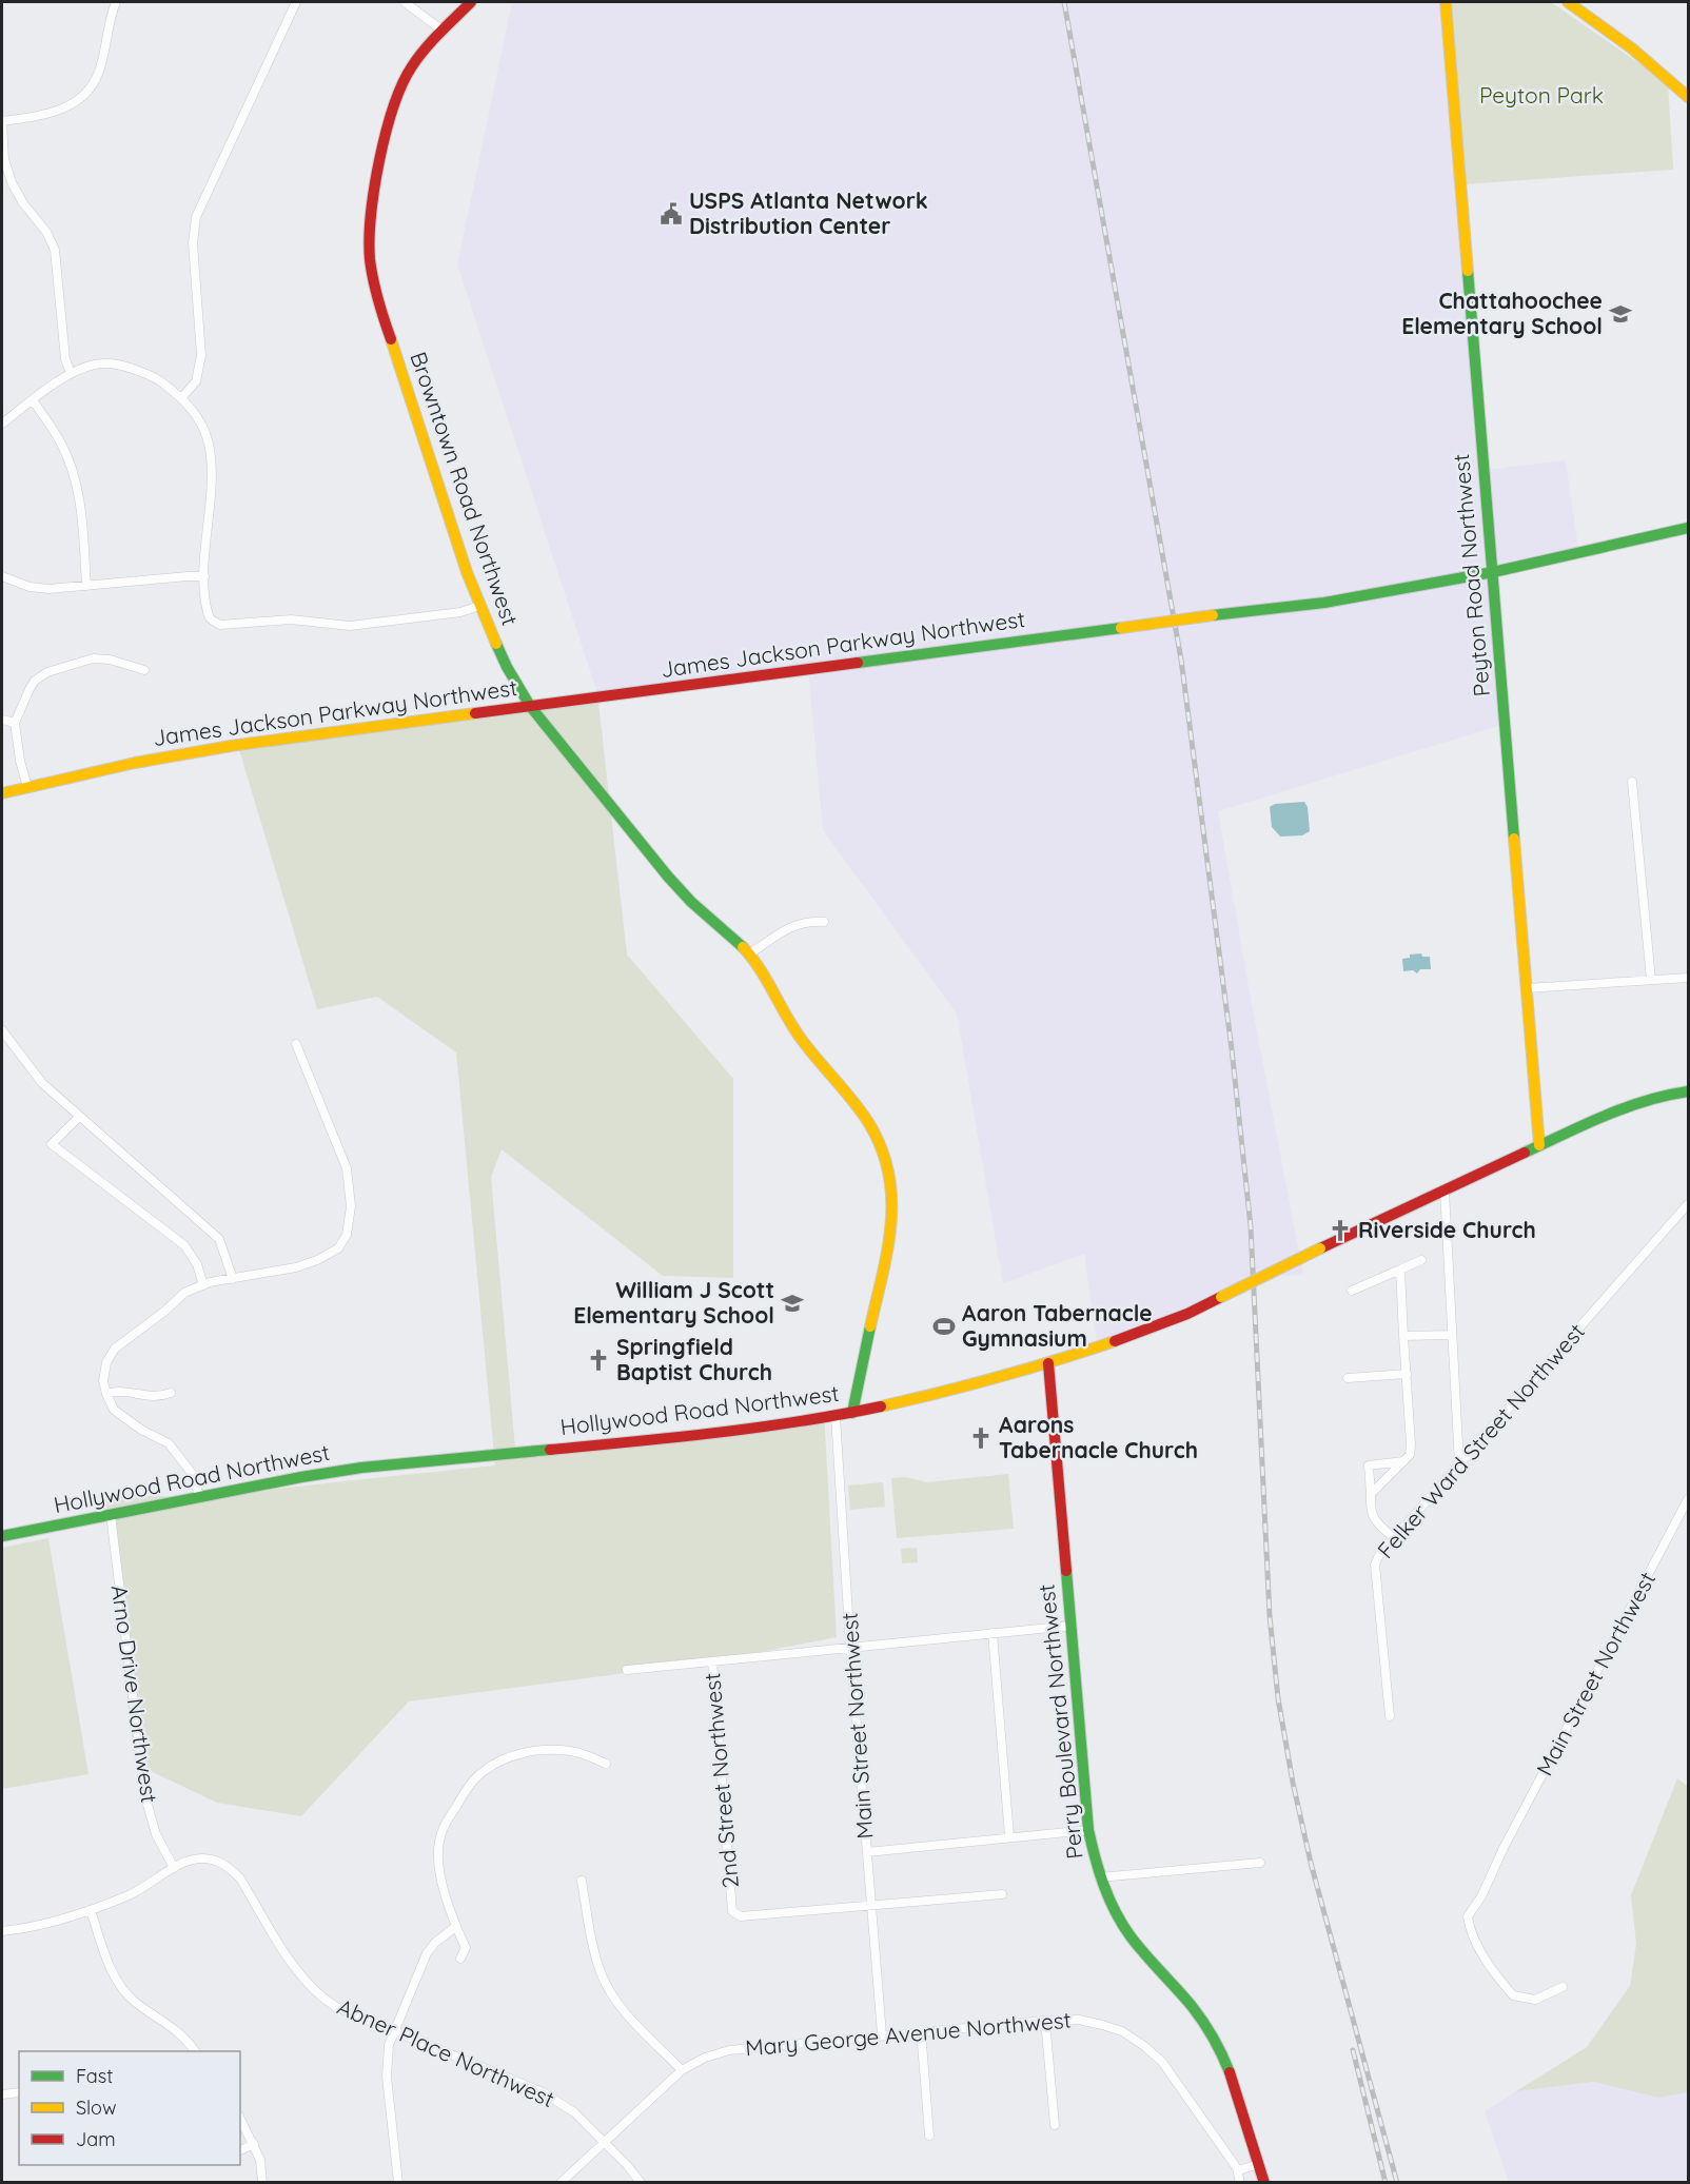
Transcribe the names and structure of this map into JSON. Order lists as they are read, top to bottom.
{
  "streets": {
    "street": [
      "Browntown Road Northwest",
      "Peyton Road Northwest",
      "James Jackson Parkway Northwest",
      "Hollywood Road Northwest",
      "Felker Ward Street Northwest",
      "Main Street Northwest",
      "Arno Drive Northwest",
      "Perry Boulevard Northwest",
      "2nd Street Northwest",
      "Mary George Avenue Northwest",
      "Abner Place Northwest"
    ]
  },
  "crossings": [
    ["Browntown Road Northwest", "James Jackson Parkway Northwest"],
    ["Browntown Road Northwest", "Hollywood Road Northwest"],
    ["Peyton Road Northwest", "James Jackson Parkway Northwest"],
    ["Peyton Road Northwest", "Hollywood Road Northwest"],
    ["Hollywood Road Northwest", "Main Street Northwest"],
    ["Hollywood Road Northwest", "Arno Drive Northwest"],
    ["Hollywood Road Northwest", "Perry Boulevard Northwest"],
    ["Main Street Northwest", "2nd Street Northwest"],
    ["Main Street Northwest", "Mary George Avenue Northwest"],
    ["Arno Drive Northwest", "Abner Place Northwest"],
    ["Mary George Avenue Northwest", "Abner Place Northwest"]
  ],
  "parks": ["Peyton Park"],
  "places": {
    "public building": ["USPS Atlanta Network Distribution Center"],
    "school or university": ["Chattahoochee Elementary School", "William J Scott Elementary School"],
    "church": ["Riverside Church", "Springfield Baptist Church", "Aarons Tabernacle Church"],
    "sports": ["Aaron Tabernacle Gymnasium"]
  },
  "legend": ["Fast", "Slow", "Jam"]
}
